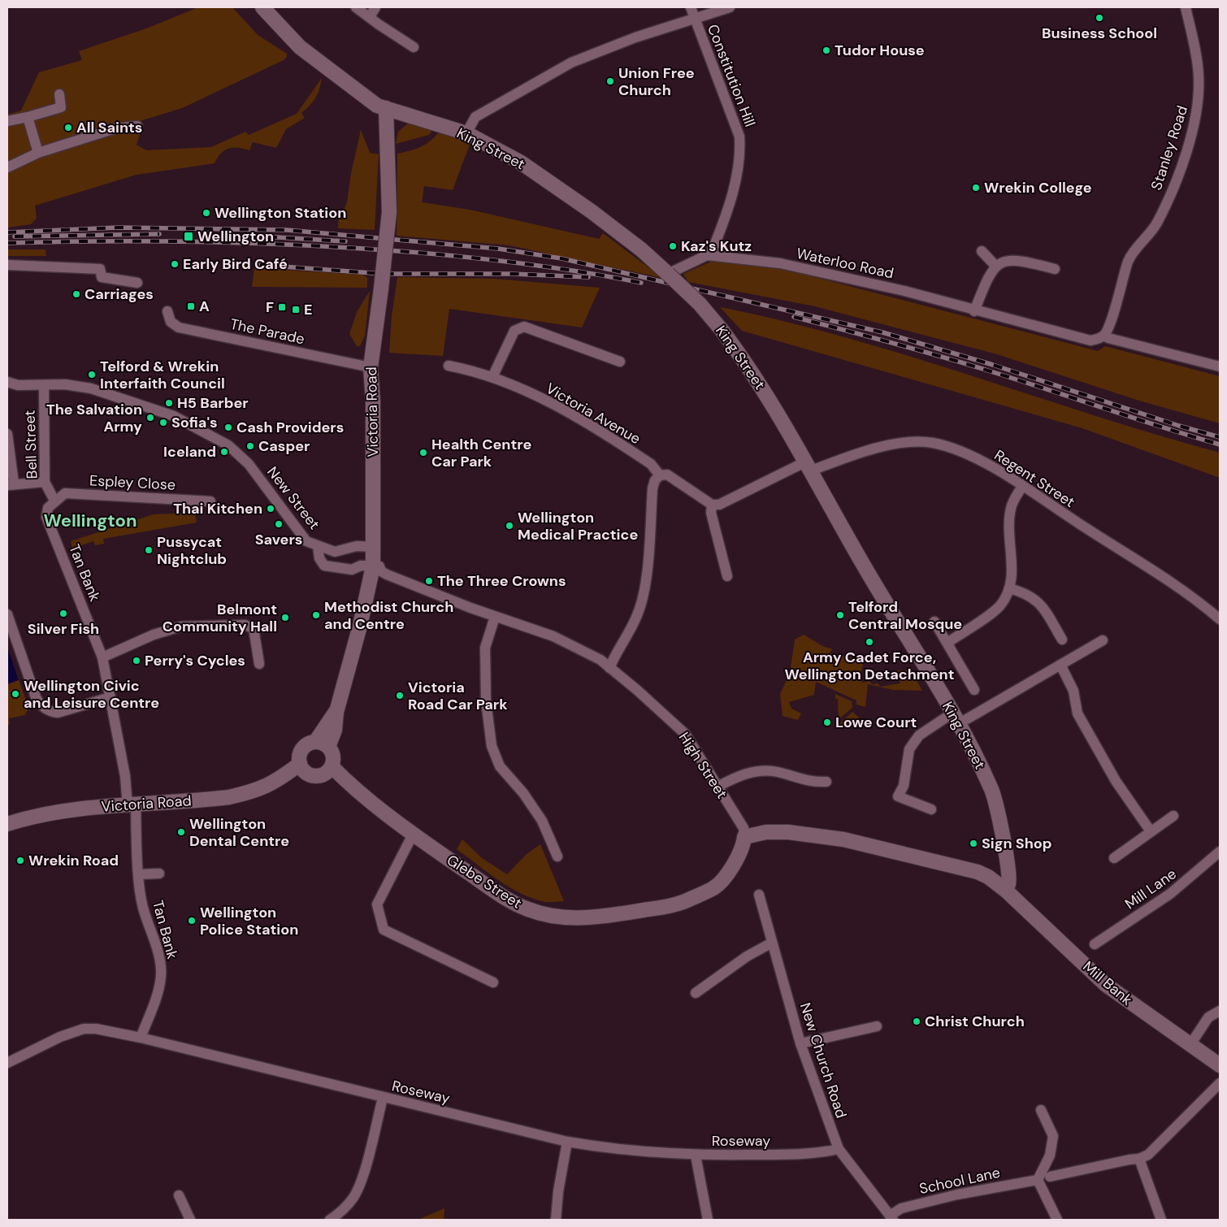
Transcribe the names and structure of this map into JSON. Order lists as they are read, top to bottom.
{
  "streets": {
    "street": [
      "Constitution Hill",
      "Stanley Road",
      "King Street",
      "Waterloo Road",
      "The Parade",
      "Victoria Road",
      "Victoria Avenue",
      "Bell Street",
      "Regent Street",
      "Espley Close",
      "New Street",
      "Tan Bank",
      "High Street",
      "Glebe Street",
      "Mill Lane",
      "Mill Bank",
      "New Church Road",
      "Roseway",
      "School Lane"
    ]
  },
  "crossings": [
    ["Constitution Hill", "King Street"],
    ["Constitution Hill", "Waterloo Road"],
    ["Stanley Road", "Waterloo Road"],
    ["King Street", "Victoria Road"],
    ["King Street", "Regent Street"],
    ["King Street", "Mill Bank"],
    ["The Parade", "Victoria Road"],
    ["Victoria Road", "New Street"],
    ["Victoria Road", "Tan Bank"],
    ["Victoria Road", "High Street"],
    ["Victoria Road", "Glebe Street"],
    ["Bell Street", "Espley Close"],
    ["Bell Street", "New Street"],
    ["Bell Street", "Tan Bank"],
    ["Espley Close", "Tan Bank"],
    ["Tan Bank", "Roseway"],
    ["High Street", "Glebe Street"],
    ["New Church Road", "Roseway"],
    ["New Church Road", "School Lane"]
  ],
  "districts": ["Wellington"],
  "places": {
    "other": [
      "Business School",
      "Tudor House",
      "Union Free Church",
      "All Saints",
      "Wrekin College",
      "Wellington Station",
      "Kaz's Kutz",
      "Early Bird Café",
      "Carriages",
      "Telford & Wrekin Interfaith Council",
      "H5 Barber",
      "The Salvation Army",
      "Sofia's",
      "Cash Providers",
      "Casper",
      "Iceland",
      "Health Centre Car Park",
      "Thai Kitchen",
      "Savers",
      "Wellington Medical Practice",
      "Pussycat Nightclub",
      "The Three Crowns",
      "Silver Fish",
      "Methodist Church and Centre",
      "Telford Central Mosque",
      "Belmont Community Hall",
      "Army Cadet Force, Wellington Detachment",
      "Perry's Cycles",
      "Wellington Civic and Leisure Centre",
      "Victoria Road Car Park",
      "Lowe Court",
      "Wellington Dental Centre",
      "Sign Shop",
      "Wrekin Road",
      "Wellington Police Station",
      "Christ Church"
    ],
    "transit": [
      "Wellington",
      "A",
      "F",
      "E"
    ]
  }
}
